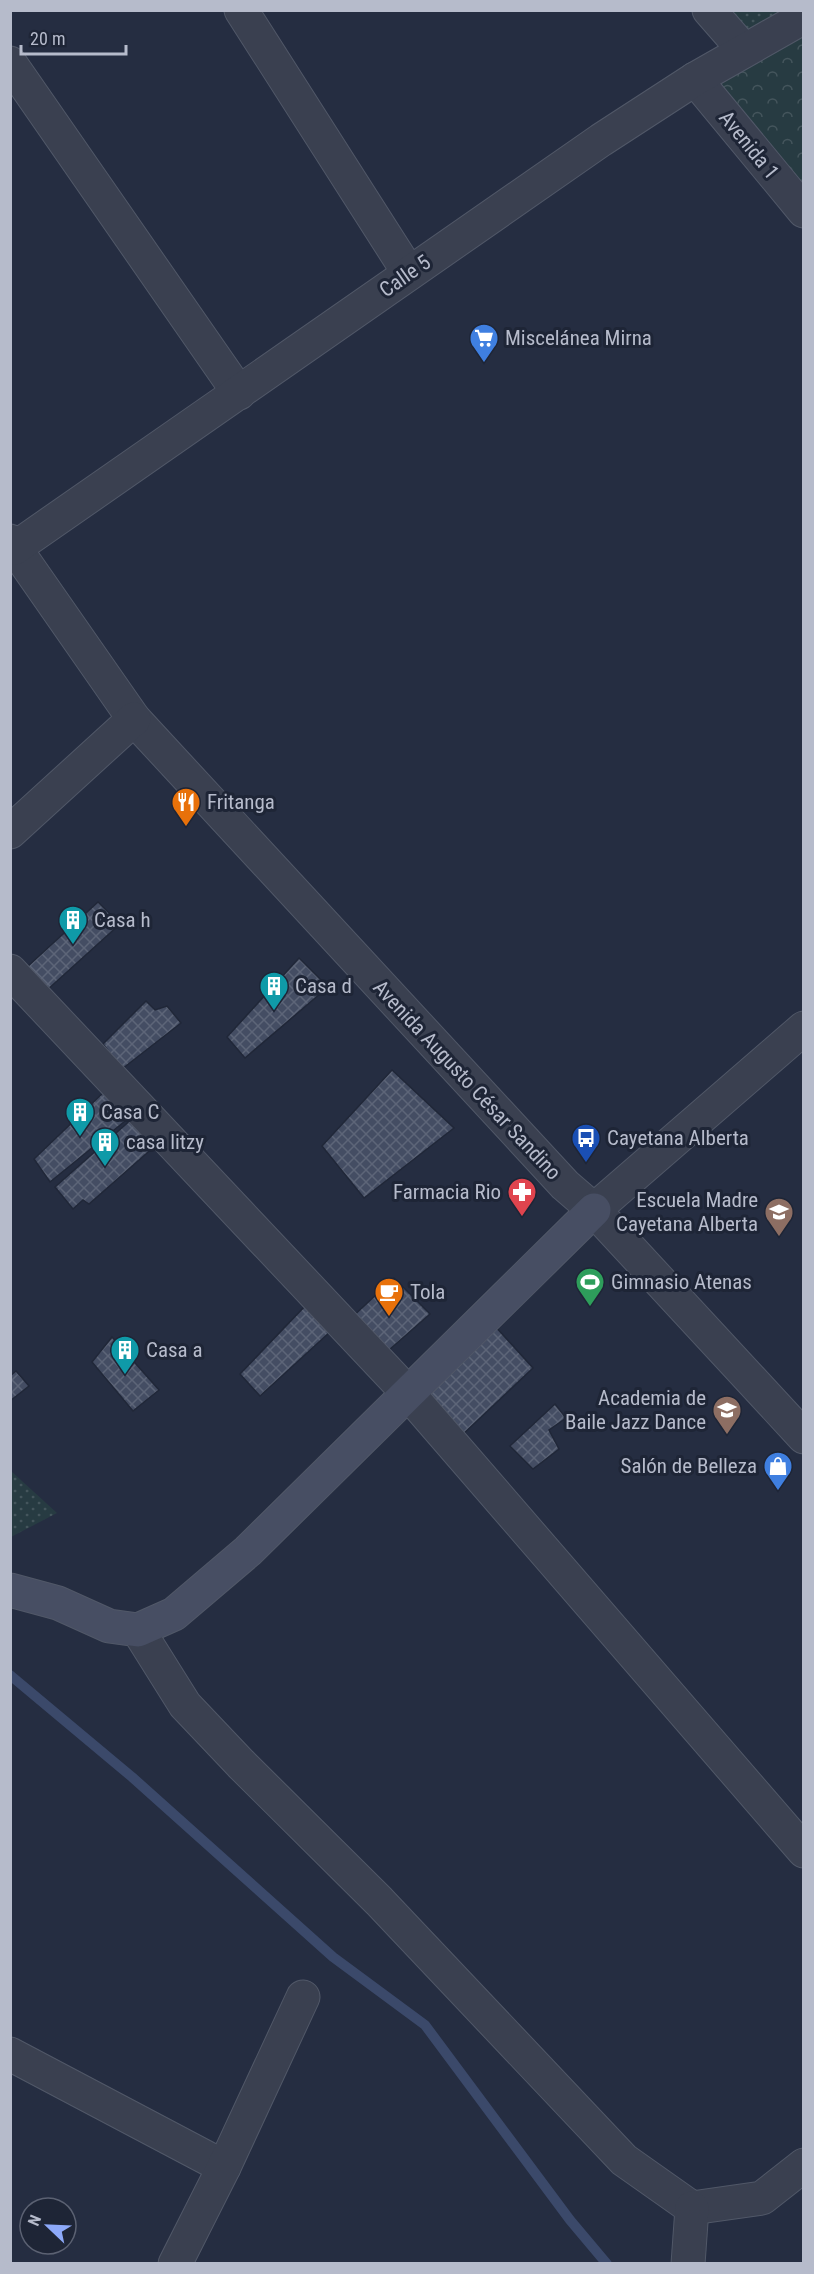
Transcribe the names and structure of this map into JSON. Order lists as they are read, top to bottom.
{
  "streets": {
    "street": ["Avenida 1", "Calle 5", "Avenida Augusto César Sandino"]
  },
  "crossings": [
    ["Avenida 1", "Calle 5"],
    ["Calle 5", "Avenida Augusto César Sandino"]
  ],
  "places": {
    "supermarket": ["Miscelánea Mirna"],
    "restaurant": ["Fritanga"],
    "building": [
      "Casa h",
      "Casa d",
      "Casa C",
      "casa litzy",
      "Casa a"
    ],
    "bus stop": ["Cayetana Alberta"],
    "pharmacy": ["Farmacia Rio"],
    "school or university": ["Escuela Madre Cayetana Alberta", "Academia de Baile Jazz Dance"],
    "sports": ["Gimnasio Atenas"],
    "cafe": ["Tola"],
    "shop": ["Salón de Belleza"]
  },
  "scale_bar": "20 m",
  "north": "top left"
}
